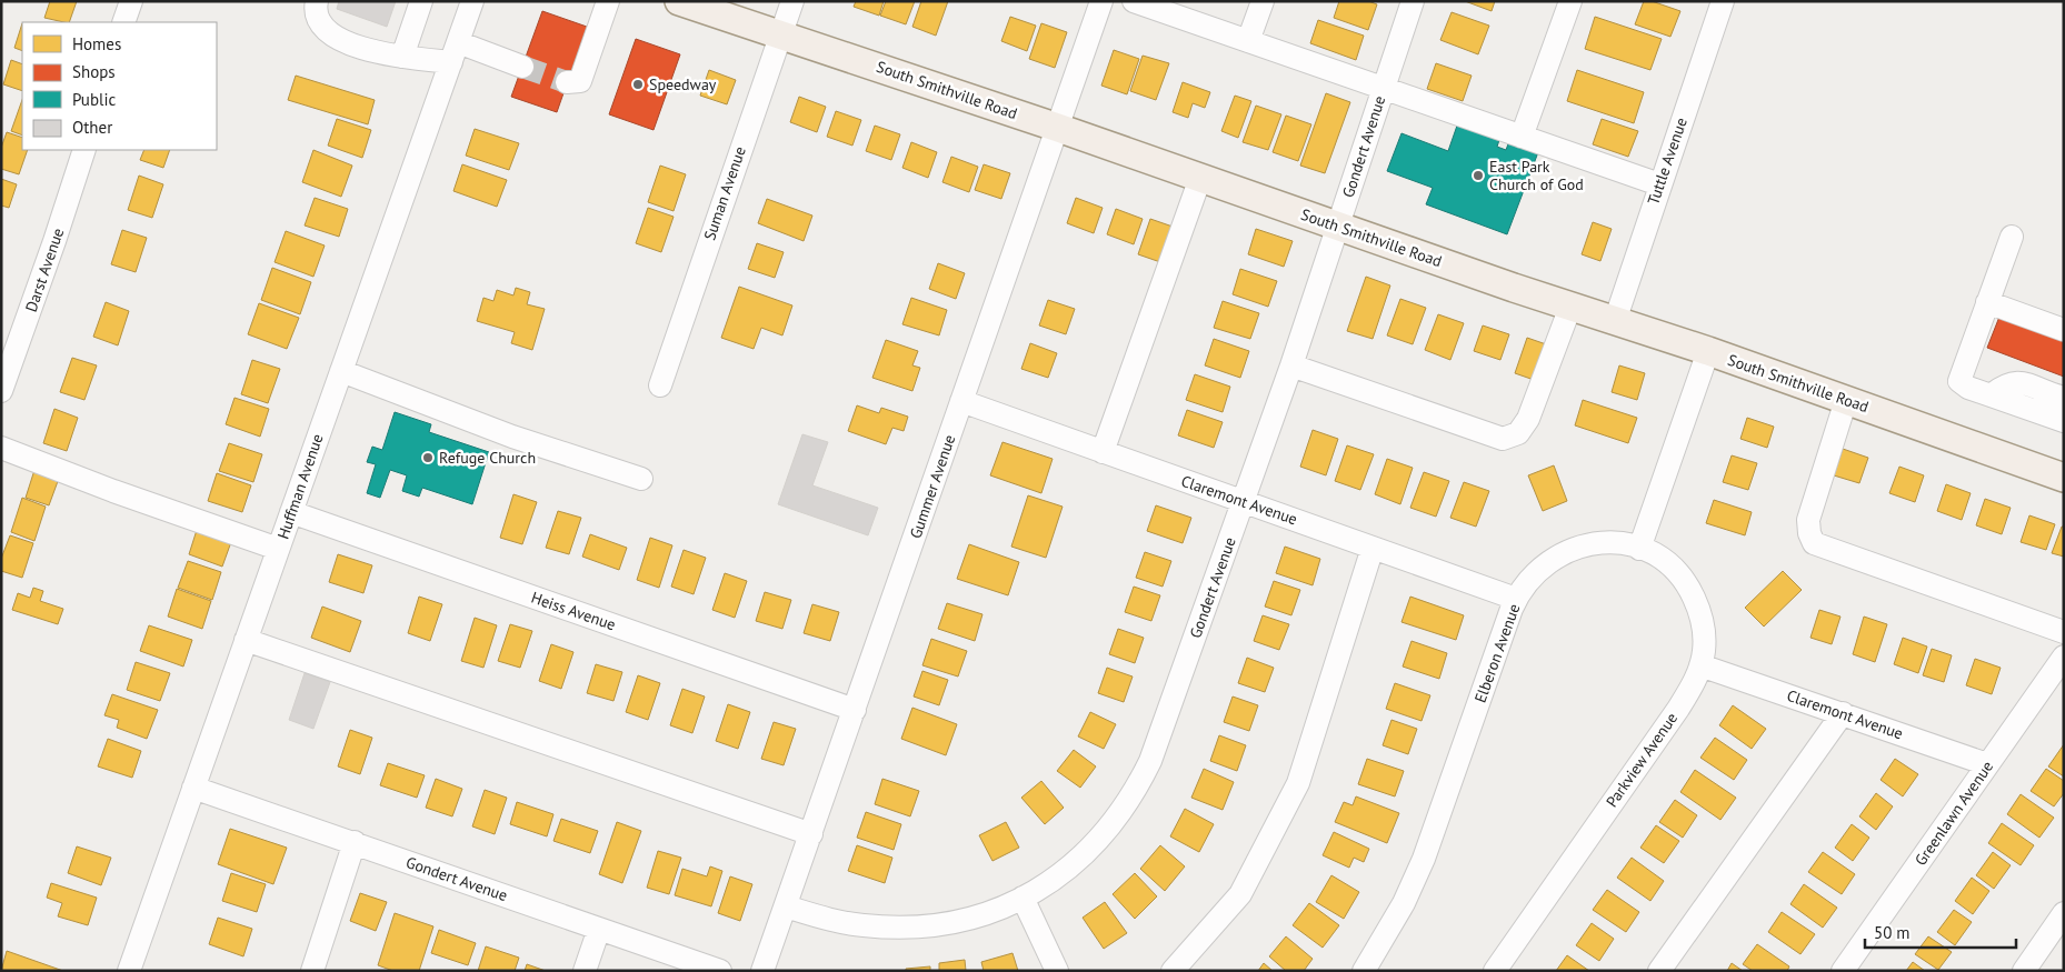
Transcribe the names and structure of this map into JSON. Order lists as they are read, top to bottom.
{
  "streets": {
    "main road": ["South Smithville Road"],
    "street": [
      "Gondert Avenue",
      "Tuttle Avenue",
      "Suman Avenue",
      "Darst Avenue",
      "Huffman Avenue",
      "Gummer Avenue",
      "Claremont Avenue",
      "Heiss Avenue",
      "Elberon Avenue",
      "Parkview Avenue",
      "Greenlawn Avenue"
    ]
  },
  "crossings": [
    ["South Smithville Road", "Gondert Avenue"],
    ["South Smithville Road", "Tuttle Avenue"],
    ["South Smithville Road", "Suman Avenue"],
    ["South Smithville Road", "Gummer Avenue"],
    ["Gondert Avenue", "Huffman Avenue"],
    ["Gondert Avenue", "Gummer Avenue"],
    ["Gondert Avenue", "Claremont Avenue"],
    ["Huffman Avenue", "Heiss Avenue"],
    ["Gummer Avenue", "Claremont Avenue"],
    ["Gummer Avenue", "Heiss Avenue"],
    ["Claremont Avenue", "Elberon Avenue"],
    ["Claremont Avenue", "Parkview Avenue"],
    ["Claremont Avenue", "Greenlawn Avenue"],
    ["Elberon Avenue", "Parkview Avenue"]
  ],
  "places": ["Speedway", "East Park Church of God", "Refuge Church"],
  "legend": [
    "Homes",
    "Shops",
    "Public",
    "Other"
  ],
  "scale_bar": "50 m"
}
